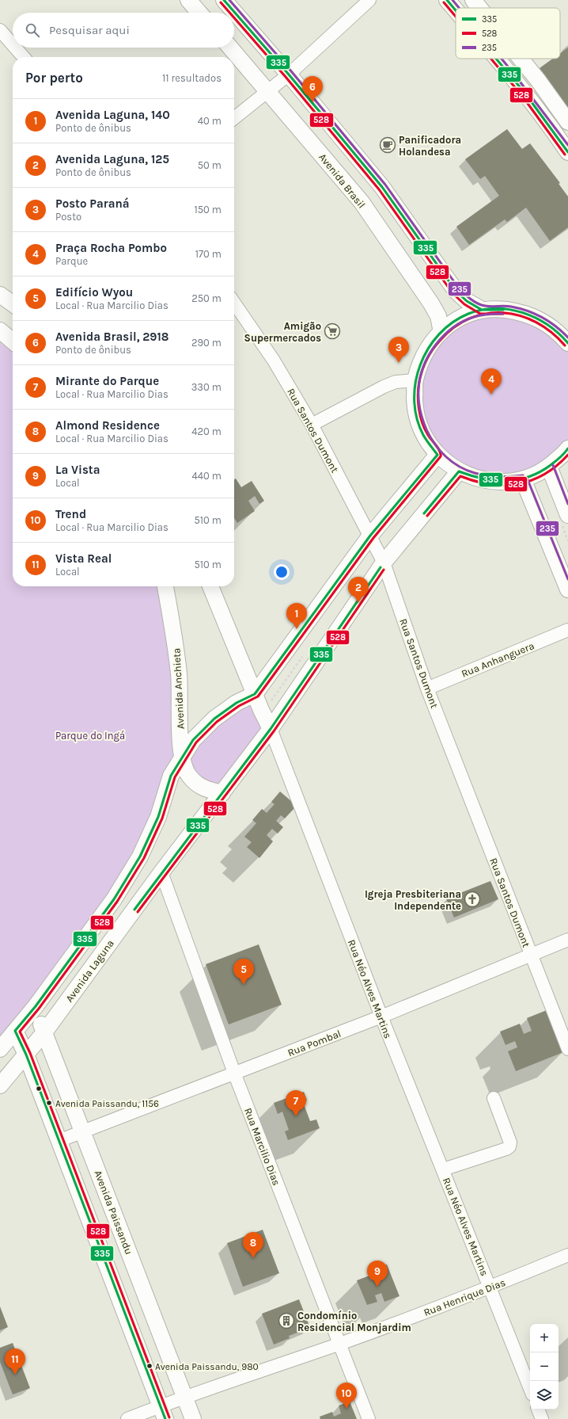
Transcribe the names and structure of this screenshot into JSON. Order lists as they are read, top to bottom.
{
  "streets": {
    "main road": [
      "Avenida Brasil",
      "Avenida Anchieta",
      "Avenida Laguna",
      "Rua Néo Alves Martins",
      "Avenida Paissandu"
    ],
    "street": [
      "Rua Santos Dumont",
      "Rua Anhanguera",
      "Rua Pombal",
      "Rua Marcilio Dias",
      "Rua Henrique Dias"
    ]
  },
  "crossings": [
    ["Rua Santos Dumont", "Rua Anhanguera"],
    ["Rua Santos Dumont", "Avenida Laguna"],
    ["Rua Santos Dumont", "Rua Pombal"],
    ["Avenida Anchieta", "Avenida Laguna"],
    ["Avenida Laguna", "Rua Néo Alves Martins"],
    ["Avenida Laguna", "Rua Marcilio Dias"],
    ["Avenida Laguna", "Avenida Paissandu"],
    ["Rua Néo Alves Martins", "Rua Pombal"],
    ["Rua Néo Alves Martins", "Rua Henrique Dias"],
    ["Rua Pombal", "Rua Marcilio Dias"],
    ["Rua Pombal", "Avenida Paissandu"],
    ["Rua Marcilio Dias", "Rua Henrique Dias"],
    ["Avenida Paissandu", "Rua Henrique Dias"]
  ],
  "parks": ["Parque do Ingá"],
  "places": {
    "cafe": ["Panificadora Holandesa"],
    "supermarket": ["Amigão Supermercados"],
    "church": ["Igreja Presbiteriana Independente"],
    "other": ["Avenida Paissandu, 1156", "Avenida Paissandu, 980"],
    "building": ["Condomínio Residencial Monjardim"]
  },
  "lines": ["transit line 335", "transit line 235", "transit line 528"],
  "legend": ["335", "528", "235"],
  "page": {
    "search": "Pesquisar aqui",
    "heading": ["Por perto", "11 resultados"],
    "pins": [
      "6",
      "3",
      "4",
      "2",
      "1",
      "5",
      "7",
      "8",
      "9",
      "11",
      "10"
    ],
    "list": [
      {
        "mark": "1",
        "name": "Avenida Laguna, 140",
        "note": "Ponto de ônibus",
        "value": "40 m"
      },
      {
        "mark": "2",
        "name": "Avenida Laguna, 125",
        "note": "Ponto de ônibus",
        "value": "50 m"
      },
      {
        "mark": "3",
        "name": "Posto Paraná",
        "note": "Posto",
        "value": "150 m"
      },
      {
        "mark": "4",
        "name": "Praça Rocha Pombo",
        "note": "Parque",
        "value": "170 m"
      },
      {
        "mark": "5",
        "name": "Edifício Wyou",
        "note": "Local · Rua Marcilio Dias",
        "value": "250 m"
      },
      {
        "mark": "6",
        "name": "Avenida Brasil, 2918",
        "note": "Ponto de ônibus",
        "value": "290 m"
      },
      {
        "mark": "7",
        "name": "Mirante do Parque",
        "note": "Local · Rua Marcilio Dias",
        "value": "330 m"
      },
      {
        "mark": "8",
        "name": "Almond Residence",
        "note": "Local · Rua Marcilio Dias",
        "value": "420 m"
      },
      {
        "mark": "9",
        "name": "La Vista",
        "note": "Local",
        "value": "440 m"
      },
      {
        "mark": "10",
        "name": "Trend",
        "note": "Local · Rua Marcilio Dias",
        "value": "510 m"
      },
      {
        "mark": "11",
        "name": "Vista Real",
        "note": "Local",
        "value": "510 m"
      }
    ],
    "map_buttons": ["+", "−"]
  }
}
